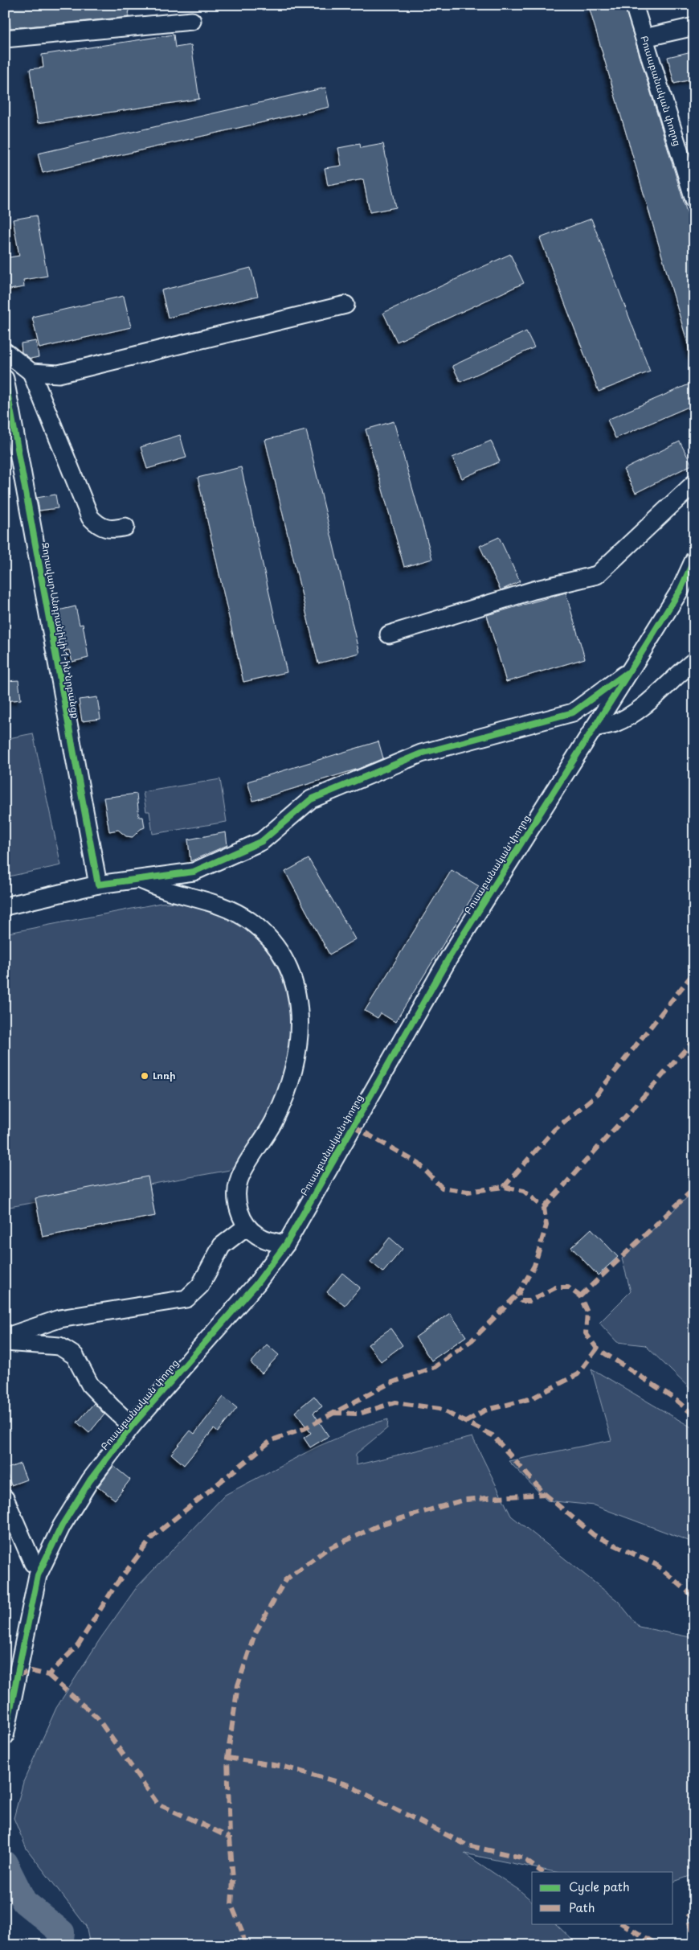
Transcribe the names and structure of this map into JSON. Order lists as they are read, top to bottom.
{
  "streets": {
    "street": ["Բուսաբանական փողոց", "Զորավար Անդրանիկի 1-ին նրբանցք"]
  },
  "places": ["Լոռի"],
  "legend": ["Cycle path", "Path"]
}
